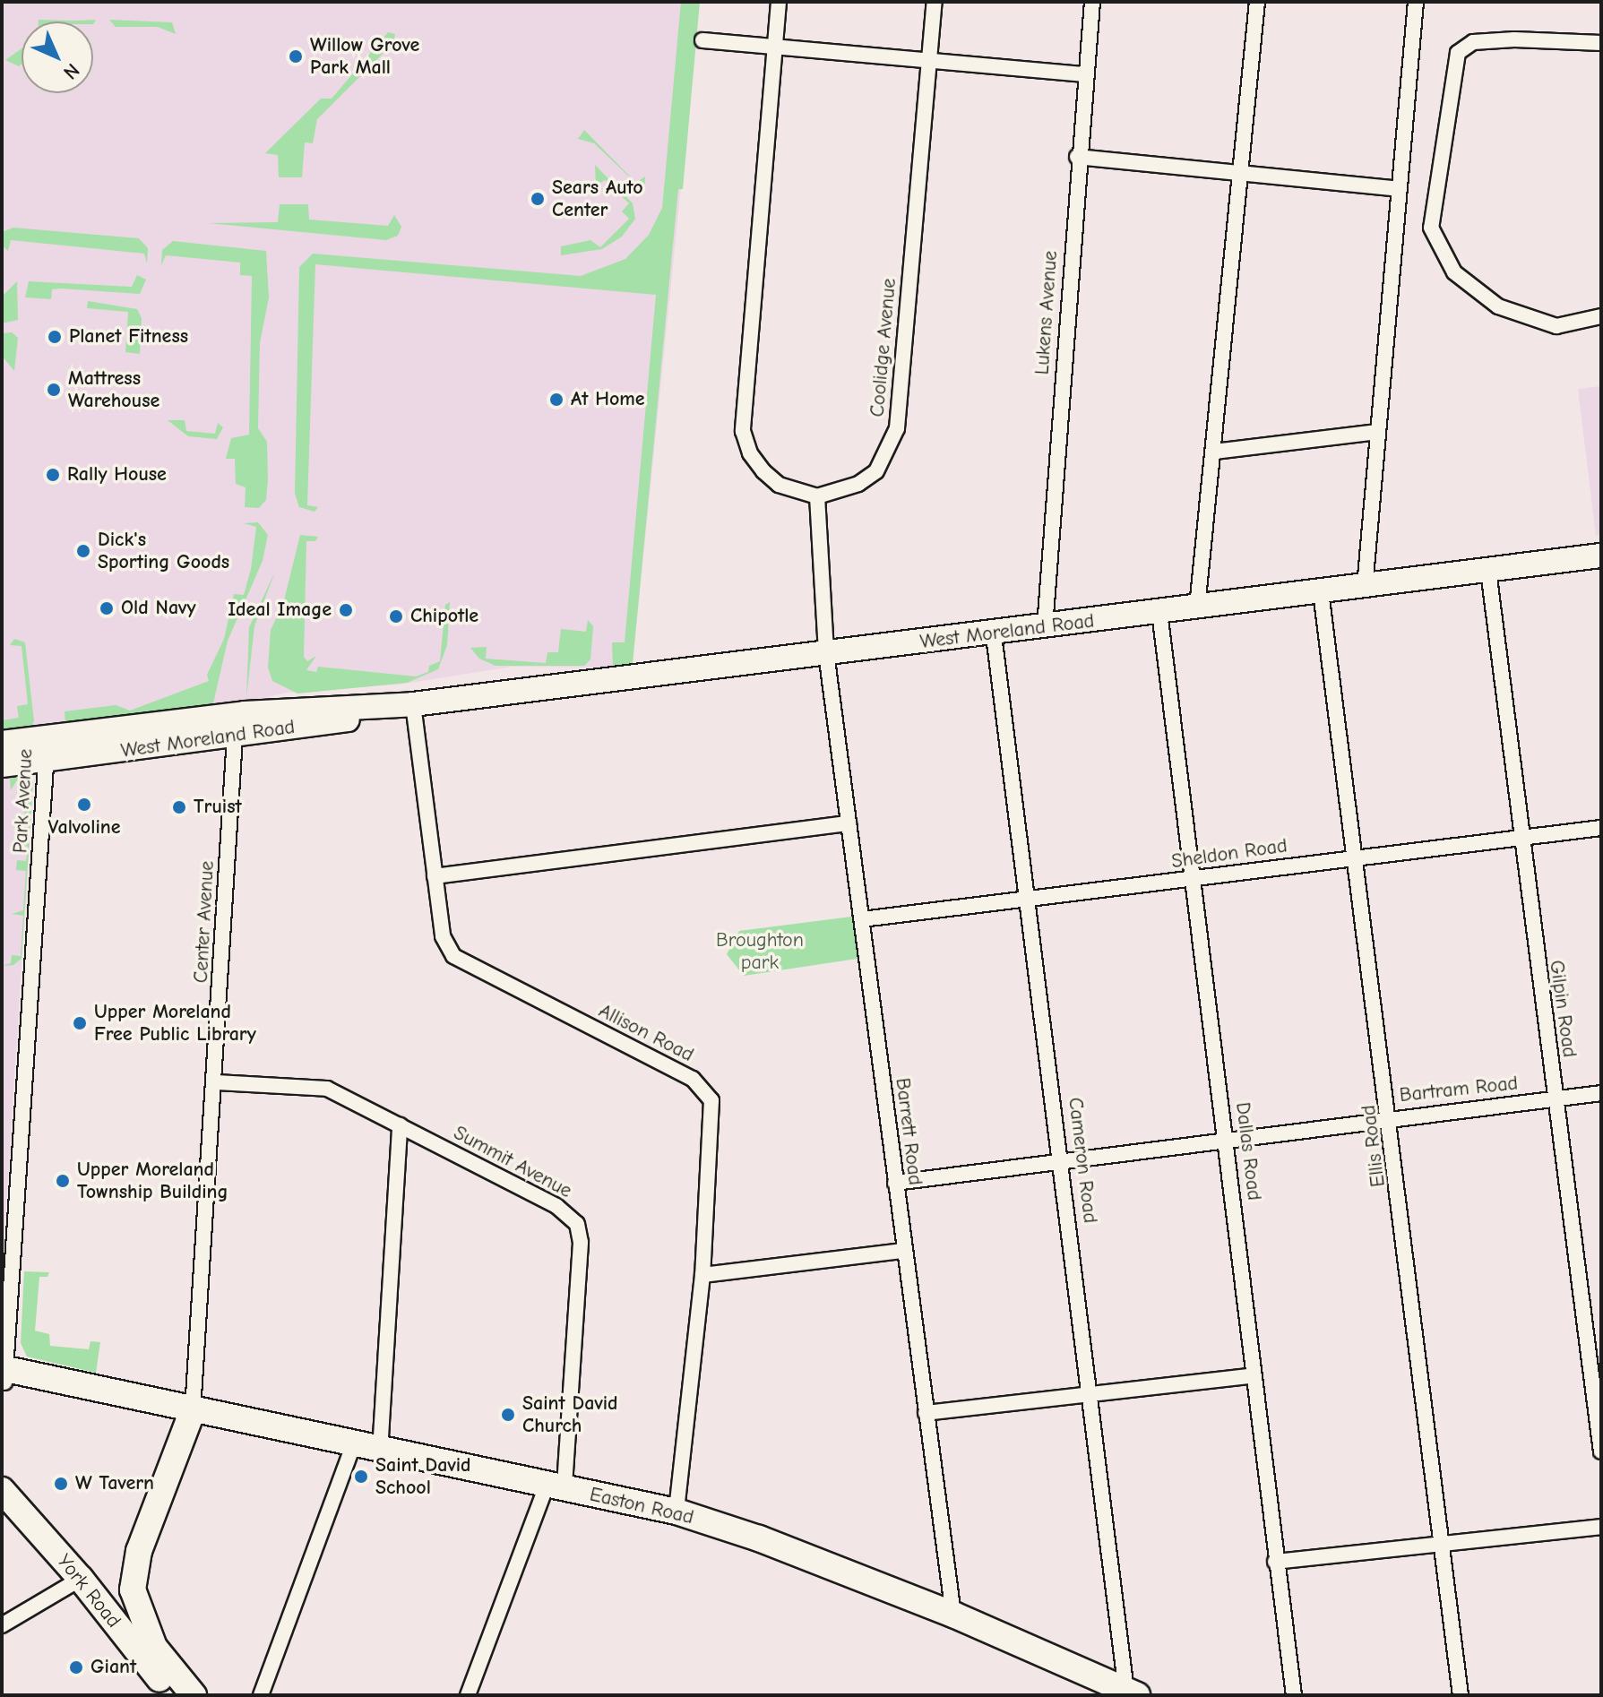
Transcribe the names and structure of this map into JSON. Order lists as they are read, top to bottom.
{
  "streets": {
    "highway": ["Easton Road", "York Road"],
    "main road": ["West Moreland Road"],
    "street": [
      "Lukens Avenue",
      "Coolidge Avenue",
      "Park Avenue",
      "Sheldon Road",
      "Center Avenue",
      "Gilpin Road",
      "Allison Road",
      "Bartram Road",
      "Barrett Road",
      "Ellis Road",
      "Dallas Road",
      "Cameron Road",
      "Summit Avenue"
    ]
  },
  "crossings": [
    ["Lukens Avenue", "West Moreland Road"],
    ["West Moreland Road", "Park Avenue"],
    ["West Moreland Road", "Center Avenue"],
    ["West Moreland Road", "Gilpin Road"],
    ["West Moreland Road", "Allison Road"],
    ["West Moreland Road", "Barrett Road"],
    ["West Moreland Road", "Ellis Road"],
    ["West Moreland Road", "Dallas Road"],
    ["West Moreland Road", "Cameron Road"],
    ["Park Avenue", "Easton Road"],
    ["Sheldon Road", "Gilpin Road"],
    ["Sheldon Road", "Barrett Road"],
    ["Sheldon Road", "Ellis Road"],
    ["Sheldon Road", "Dallas Road"],
    ["Sheldon Road", "Cameron Road"],
    ["Center Avenue", "Summit Avenue"],
    ["Center Avenue", "Easton Road"],
    ["Center Avenue", "York Road"],
    ["Gilpin Road", "Bartram Road"],
    ["Allison Road", "Easton Road"],
    ["Bartram Road", "Barrett Road"],
    ["Bartram Road", "Ellis Road"],
    ["Bartram Road", "Dallas Road"],
    ["Bartram Road", "Cameron Road"],
    ["Barrett Road", "Easton Road"],
    ["Cameron Road", "Easton Road"],
    ["Summit Avenue", "Easton Road"],
    ["Easton Road", "York Road"]
  ],
  "parks": ["Broughton park"],
  "places": [
    "Willow Grove Park Mall",
    "Sears Auto Center",
    "Planet Fitness",
    "Mattress Warehouse",
    "At Home",
    "Rally House",
    "Dick's Sporting Goods",
    "Old Navy",
    "Ideal Image",
    "Chipotle",
    "Valvoline",
    "Truist",
    "Upper Moreland Free Public Library",
    "Upper Moreland Township Building",
    "Saint David Church",
    "Saint David School",
    "W Tavern",
    "Giant"
  ],
  "north": "bottom right"
}
